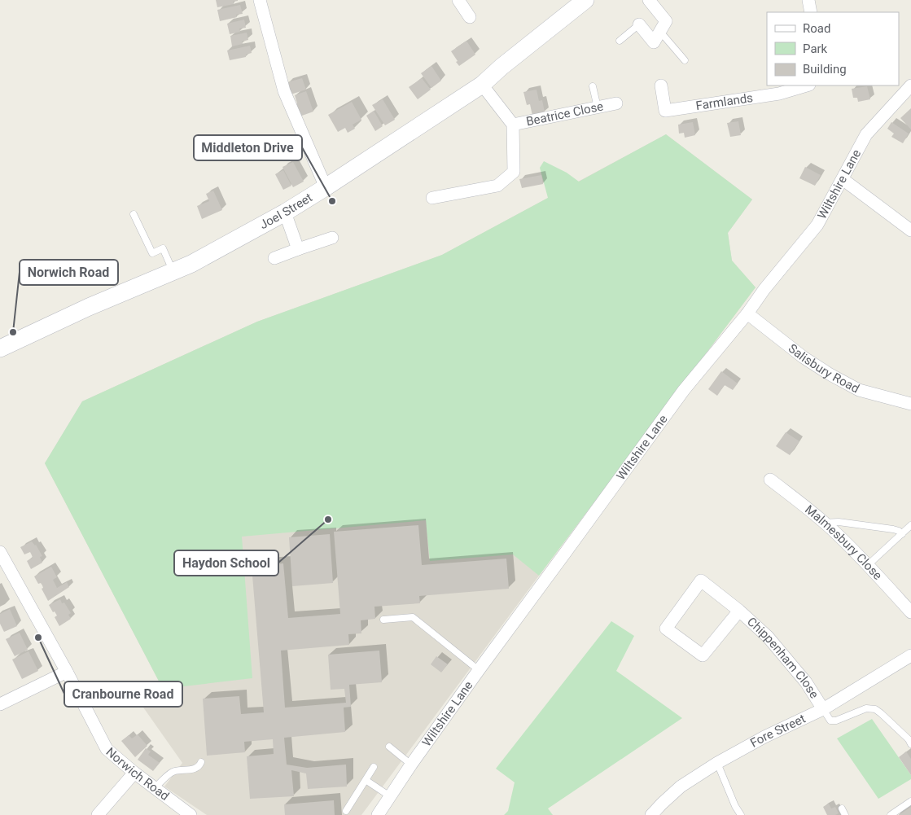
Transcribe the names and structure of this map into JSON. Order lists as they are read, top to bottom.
{
  "streets": {
    "main road": ["Joel Street"],
    "street": [
      "Farmlands",
      "Beatrice Close",
      "Wiltshire Lane",
      "Salisbury Road",
      "Malmesbury Close",
      "Chippenham Close",
      "Fore Street",
      "Norwich Road"
    ]
  },
  "crossings": [
    ["Wiltshire Lane", "Salisbury Road"],
    ["Chippenham Close", "Fore Street"]
  ],
  "places": [
    "Middleton Drive",
    "Norwich Road",
    "Haydon School",
    "Cranbourne Road"
  ],
  "legend": ["Road", "Park", "Building"]
}
